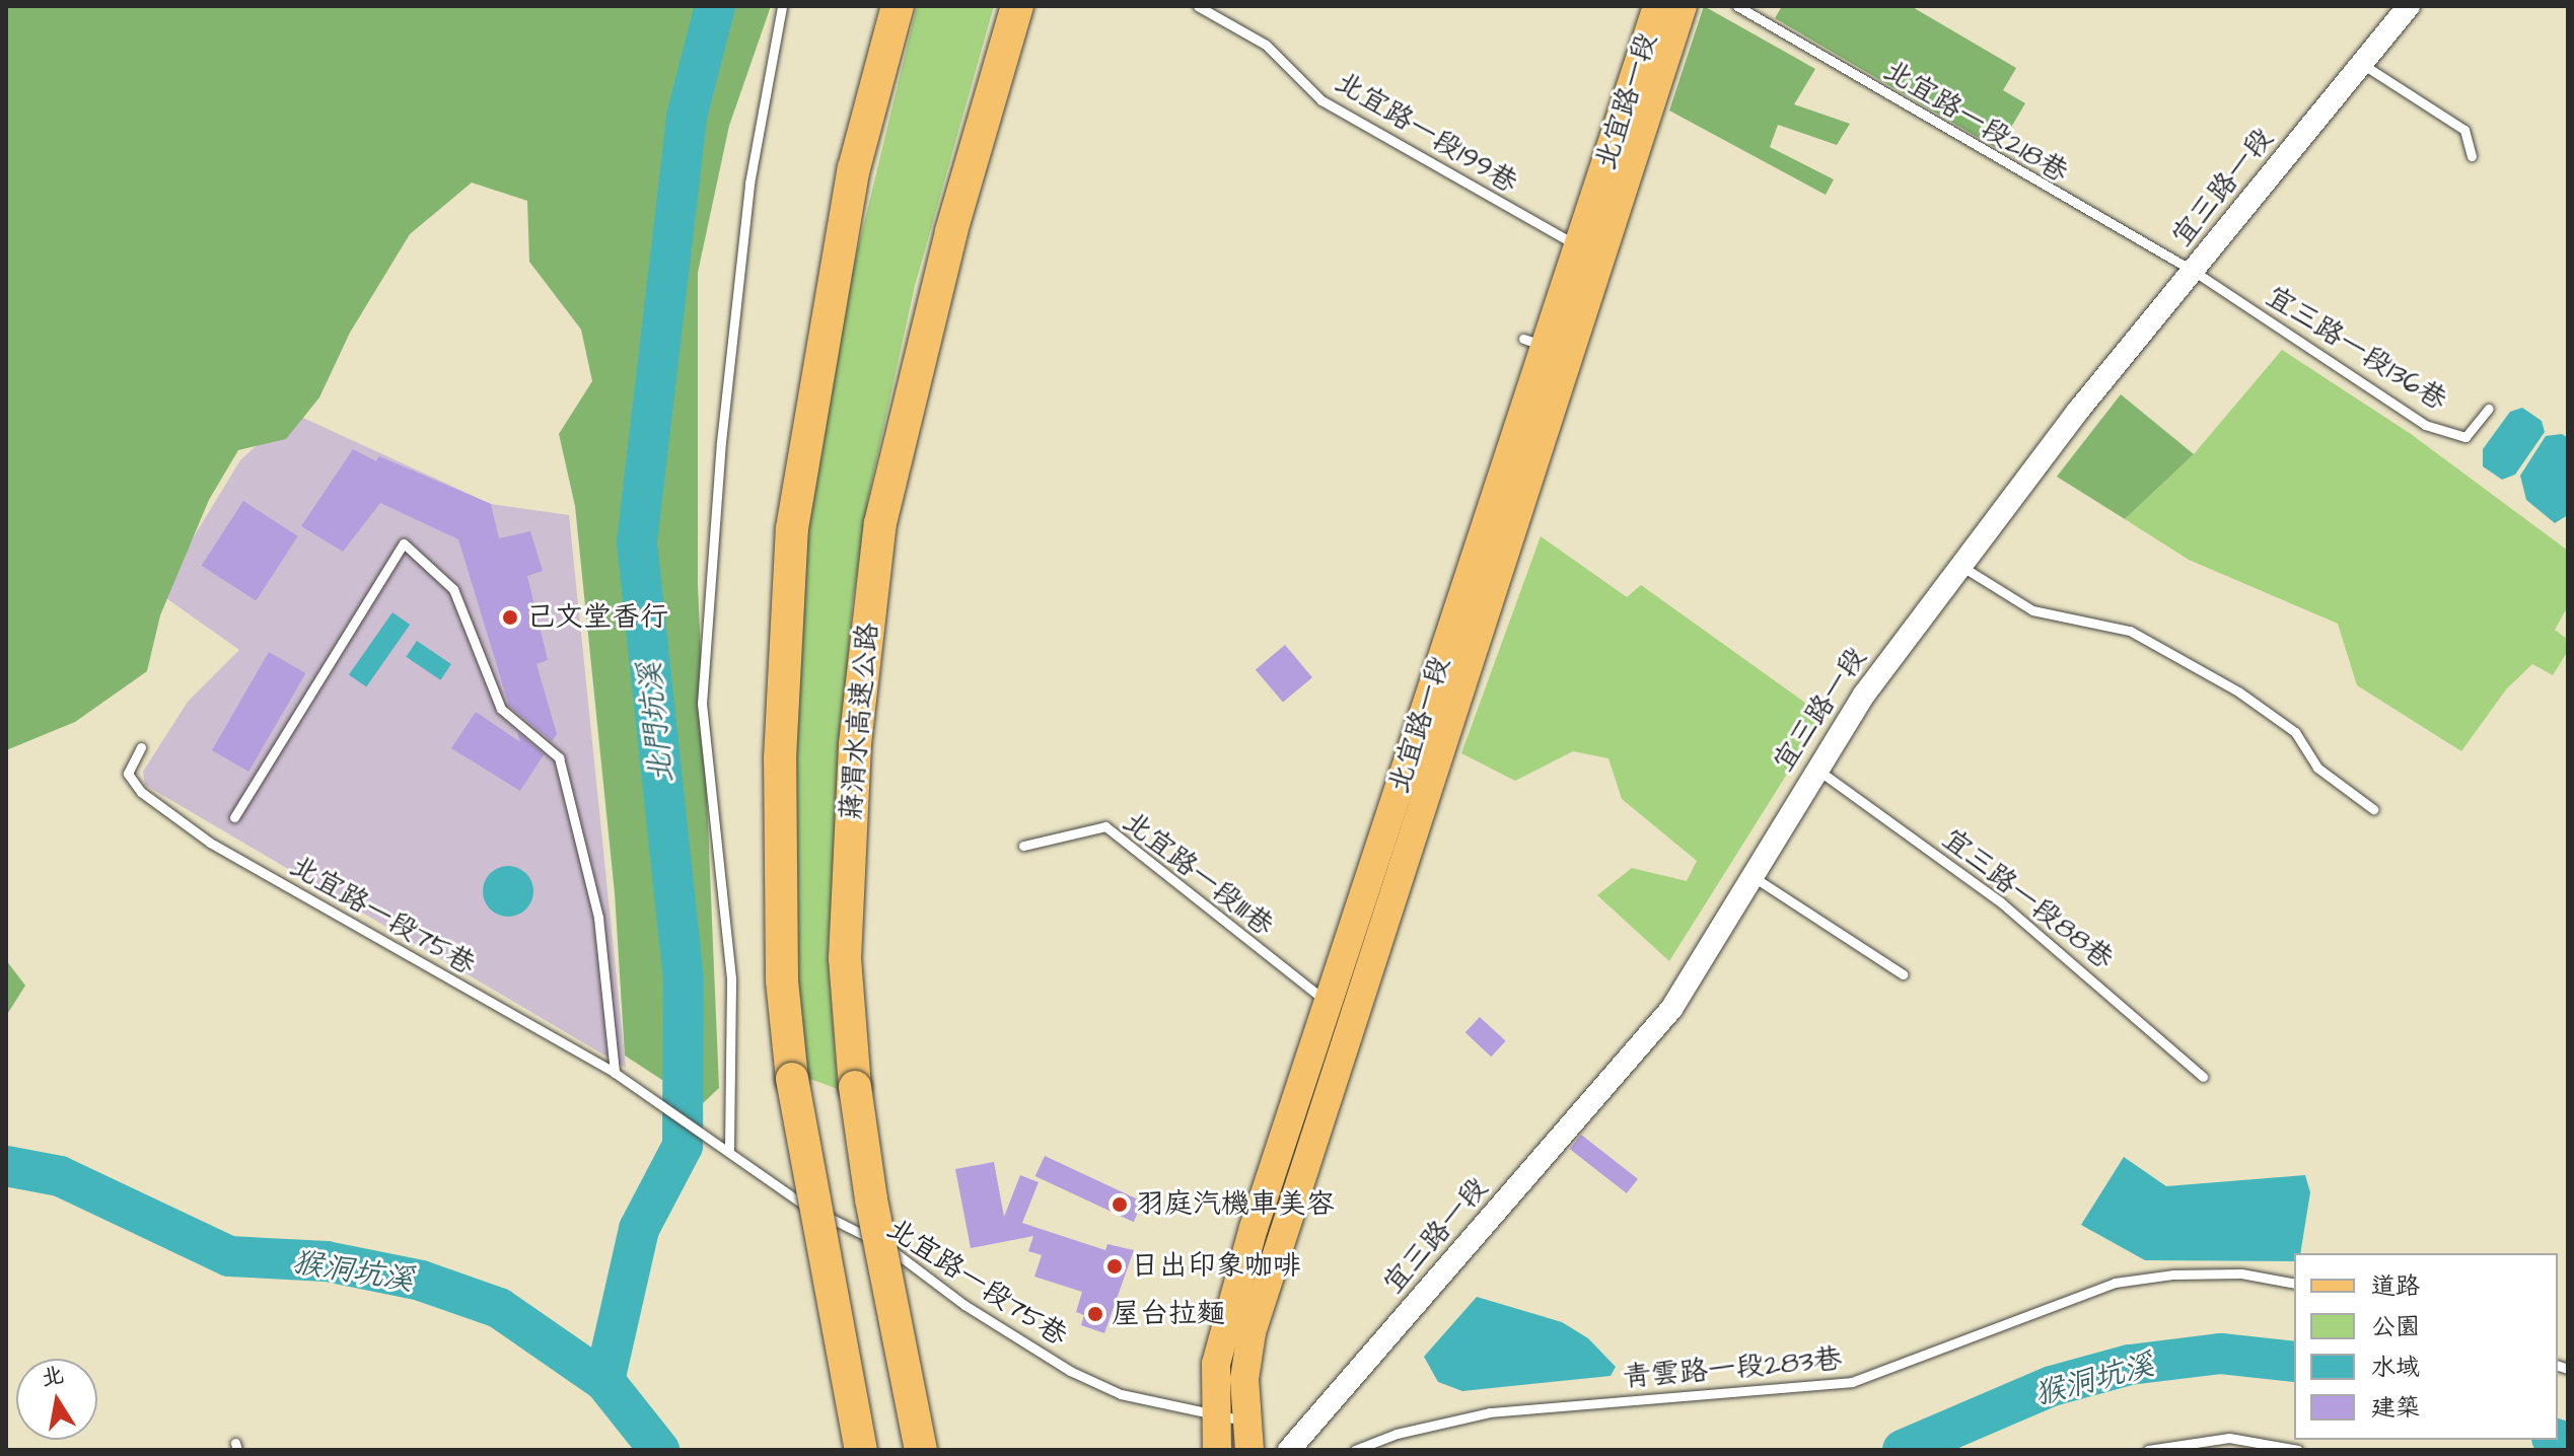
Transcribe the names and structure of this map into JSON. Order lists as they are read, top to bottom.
{
  "streets": {
    "highway": ["蔣渭水高速公路"],
    "main road": ["北宜路一段"],
    "street": ["宜三路一段"],
    "lane": [
      "北宜路一段218巷",
      "北宜路一段199巷",
      "宜三路一段136巷",
      "北宜路一段111巷",
      "宜三路一段88巷",
      "北宜路一段75巷",
      "青雲路一段283巷"
    ]
  },
  "crossings": [
    ["北宜路一段", "北宜路一段199巷"],
    ["北宜路一段", "北宜路一段111巷"],
    ["北宜路一段", "北宜路一段75巷"],
    ["北宜路一段218巷", "宜三路一段"],
    ["北宜路一段218巷", "宜三路一段136巷"],
    ["宜三路一段", "宜三路一段136巷"],
    ["宜三路一段", "宜三路一段88巷"]
  ],
  "water": ["北門坑溪", "猴洞坑溪"],
  "places": [
    "己文堂香行",
    "羽庭汽機車美容",
    "日出印象咖啡",
    "屋台拉麵"
  ],
  "legend": [
    "道路",
    "公園",
    "水域",
    "建築"
  ],
  "north": "top"
}
